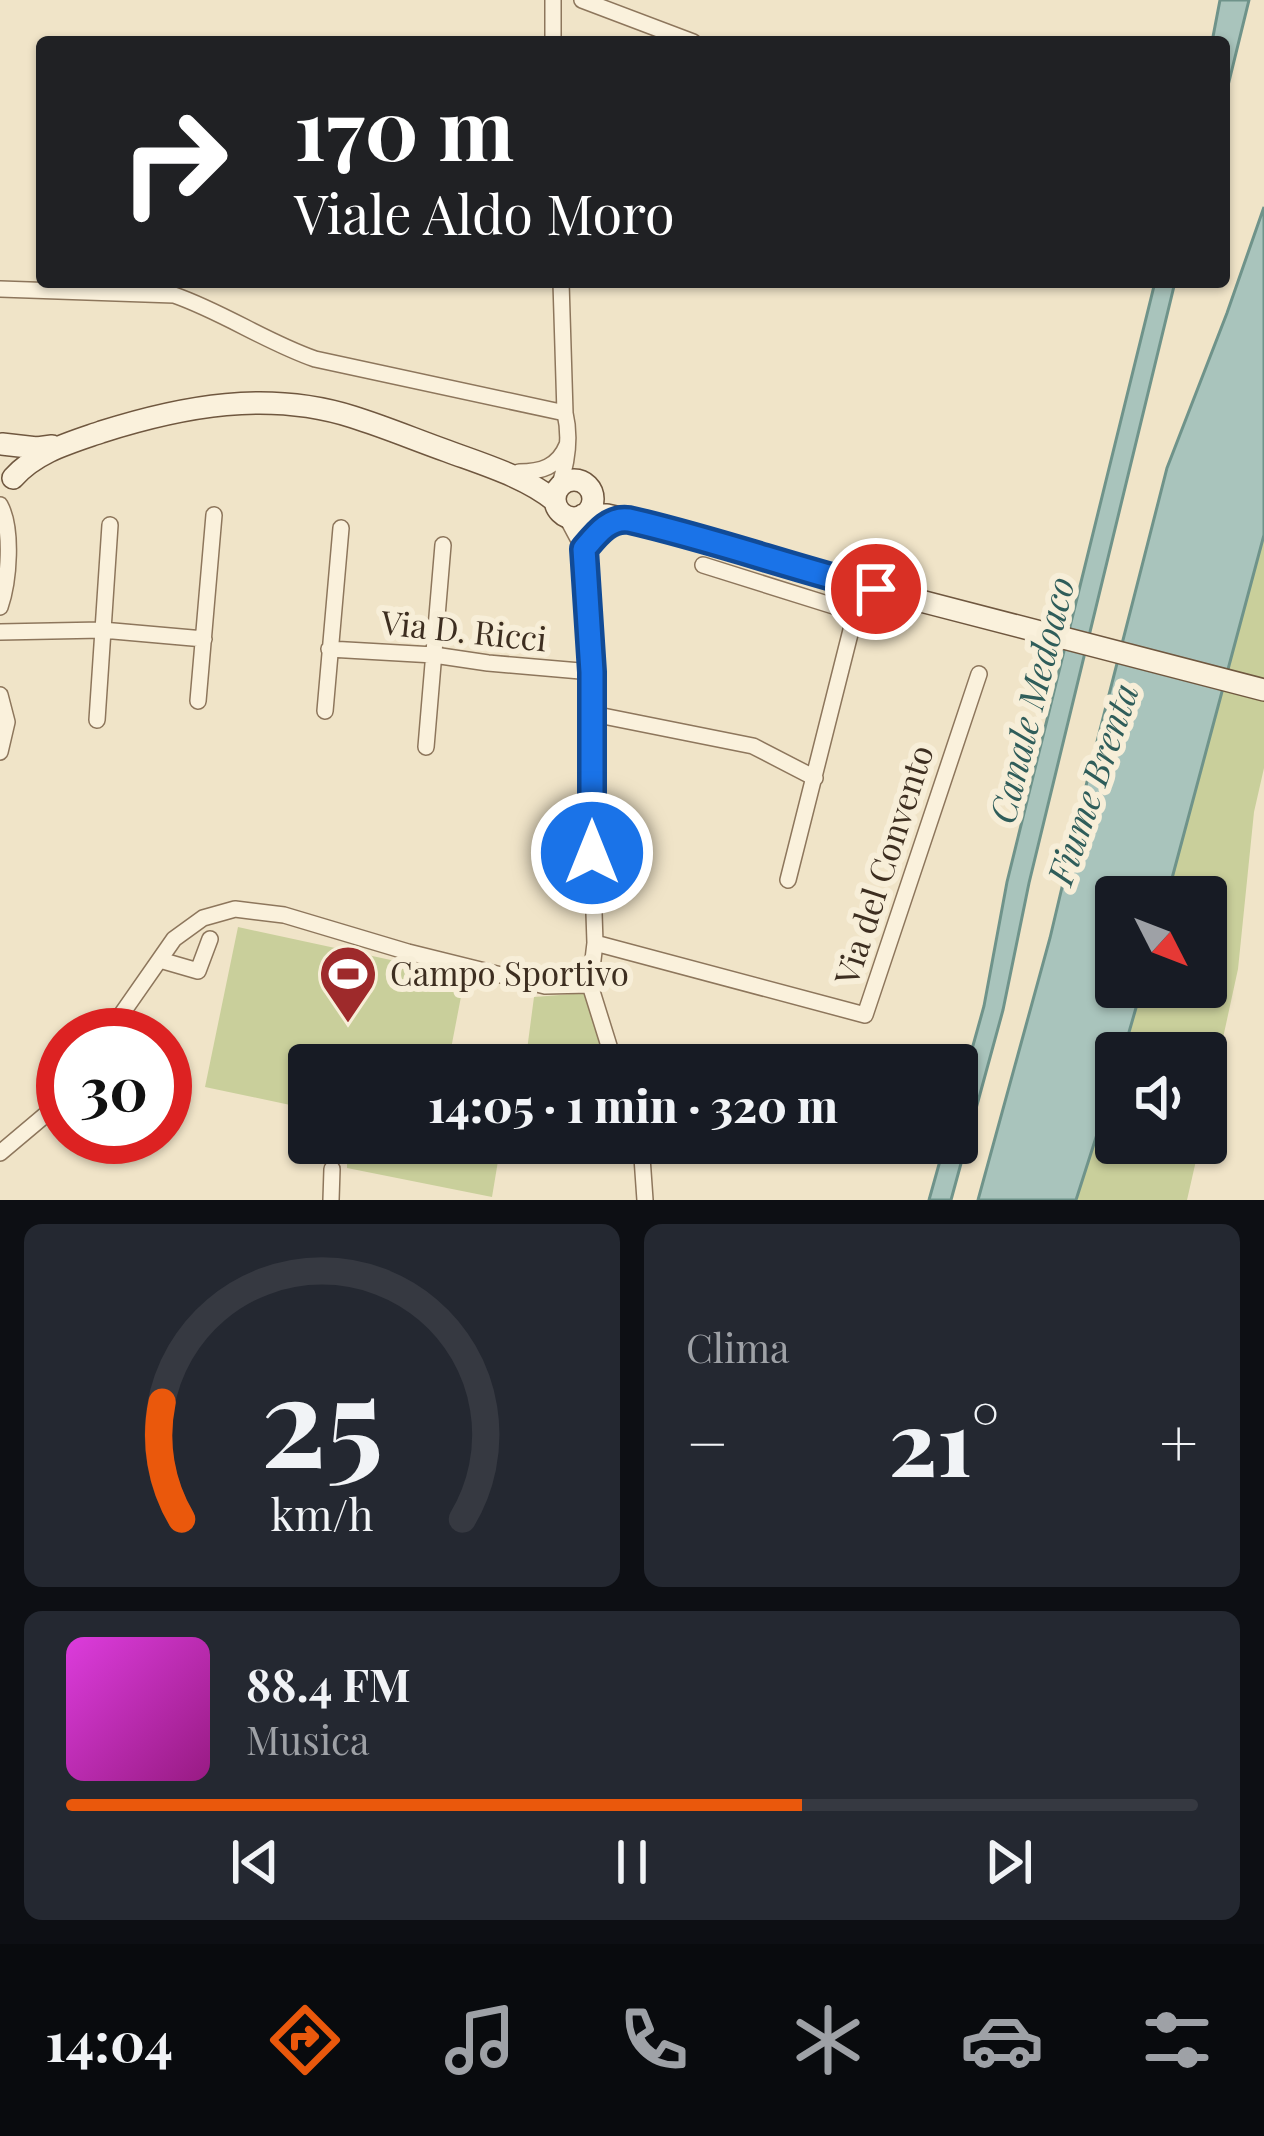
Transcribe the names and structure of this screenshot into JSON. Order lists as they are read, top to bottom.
{
  "streets": {
    "street": ["Via D. Ricci", "Via del Convento"]
  },
  "water": ["Canale Medoaco", "Fiume Brenta"],
  "places": {
    "sports": ["Campo Sportivo"]
  },
  "north": "bottom right",
  "page": {
    "turn": ["170 m", "Viale Aldo Moro"],
    "limit": "30",
    "trip": "14:05 · 1 min · 320 m",
    "tile": "Clima",
    "heat": ["−", "21°", "+"],
    "song": ["88.4 FM", "Musica"],
    "tabs": "14:04",
    "gauge": ["25", "km/h"]
  }
}
